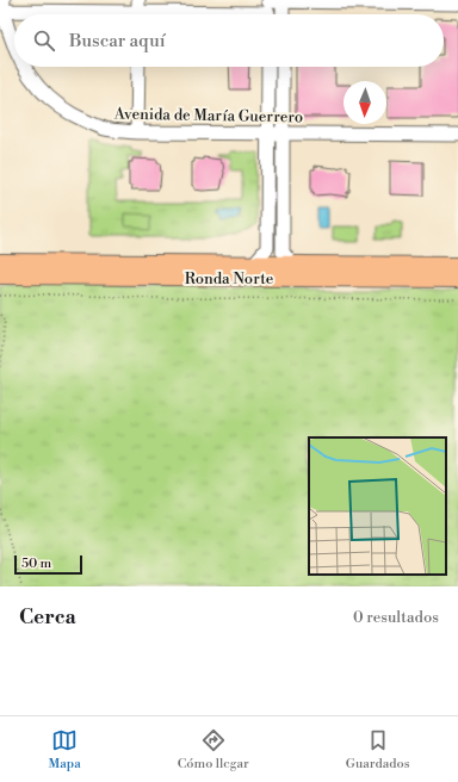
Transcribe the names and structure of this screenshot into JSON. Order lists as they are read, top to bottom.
{
  "streets": {
    "main road": ["Ronda Norte"],
    "street": ["Avenida de María Guerrero"]
  },
  "scale_bar": "50 m",
  "north": "bottom",
  "page": {
    "search": "Buscar aquí",
    "scale": "50 m",
    "heading": ["Cerca", "0 resultados"],
    "nav": ["Mapa", "Cómo llegar", "Guardados"]
  }
}
